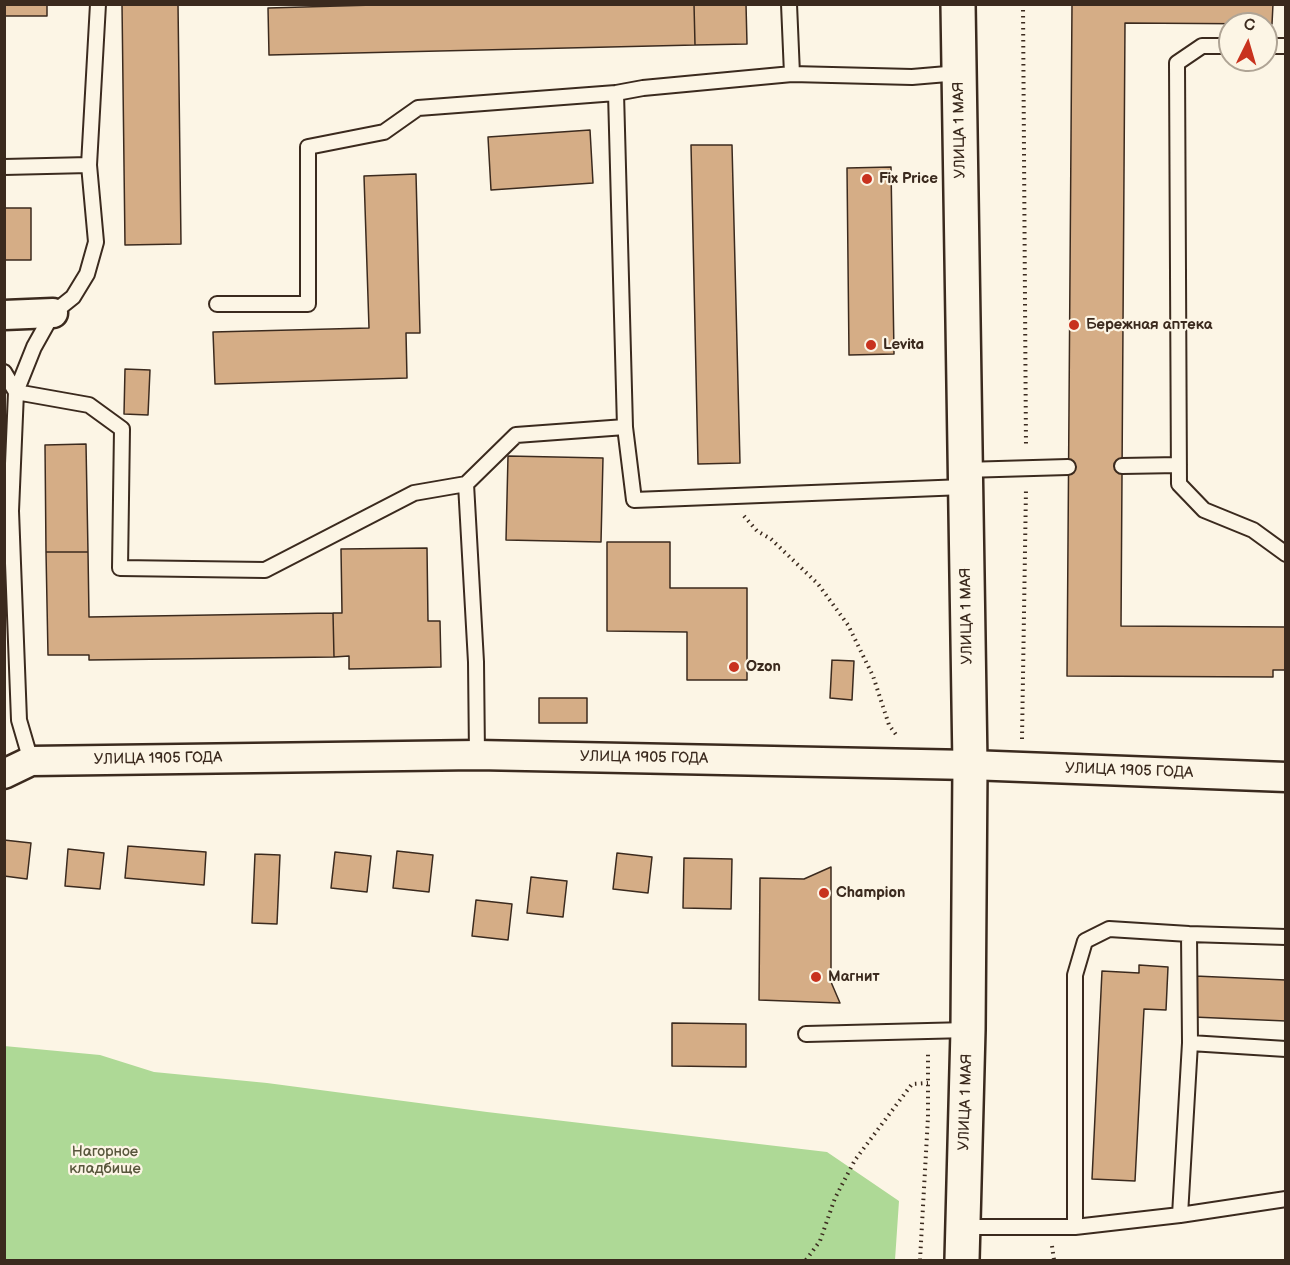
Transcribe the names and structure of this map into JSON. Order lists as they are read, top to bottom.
{
  "streets": {
    "main road": ["УЛИЦА 1 МАЯ"],
    "street": ["УЛИЦА 1905 ГОДА"]
  },
  "crossings": [
    ["УЛИЦА 1 МАЯ", "УЛИЦА 1905 ГОДА"]
  ],
  "parks": ["Нагорное кладбище"],
  "places": [
    "Fix Price",
    "Бережная аптека",
    "Levita",
    "Ozon",
    "Champion",
    "Магнит"
  ],
  "north": "top"
}
